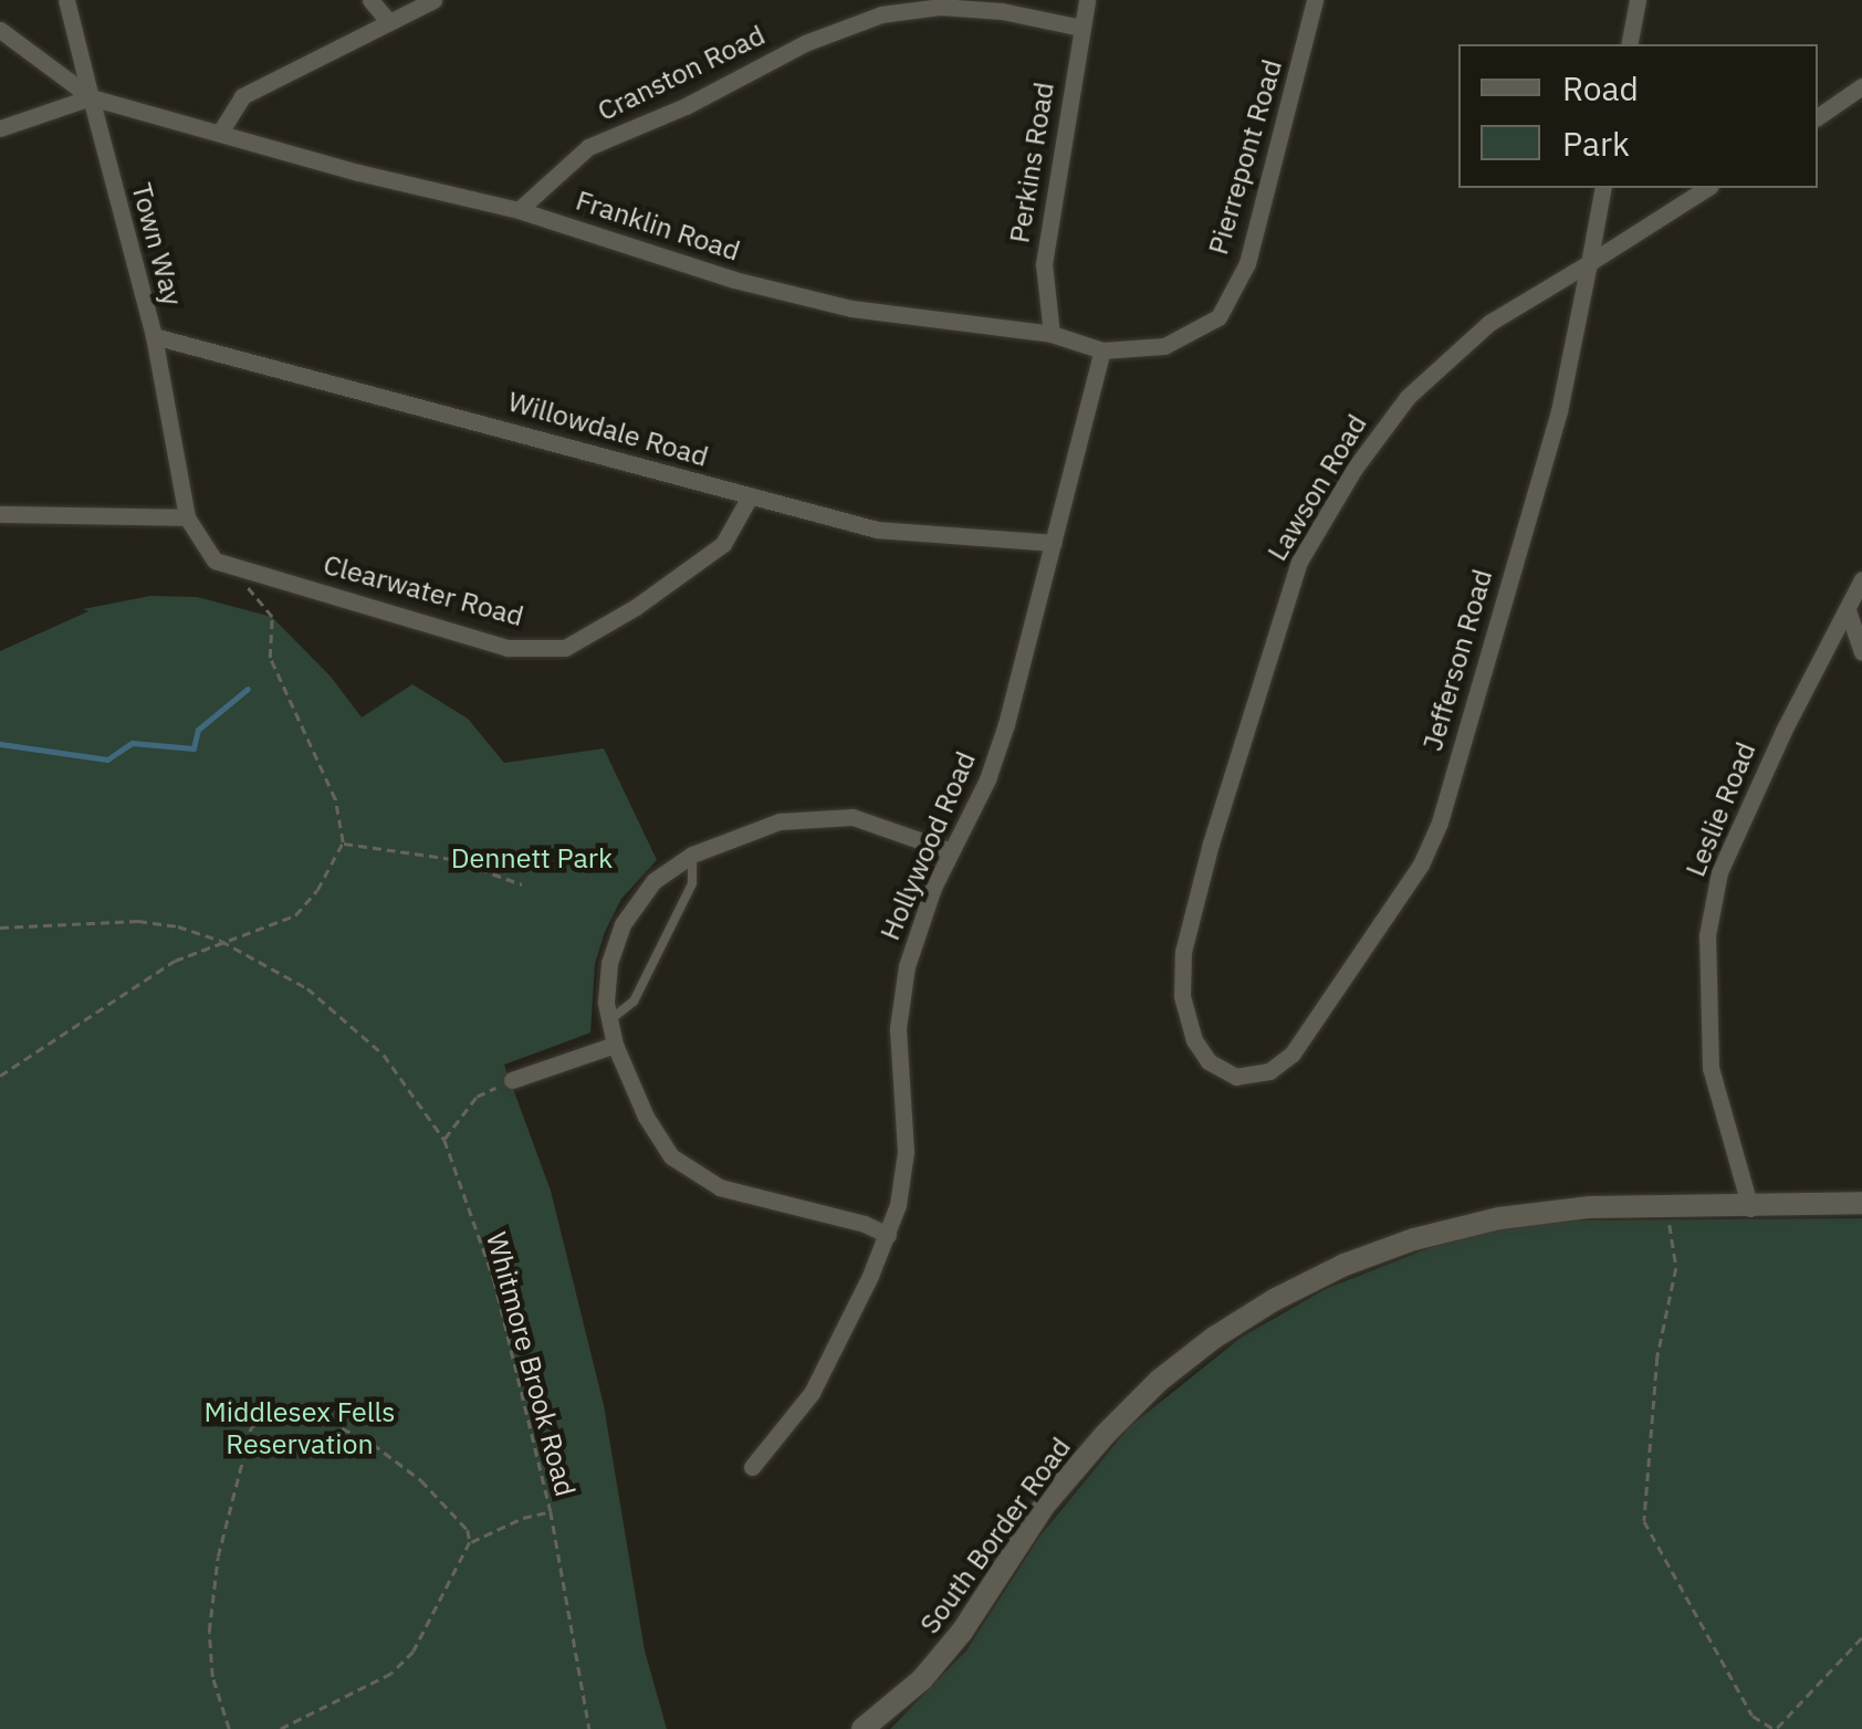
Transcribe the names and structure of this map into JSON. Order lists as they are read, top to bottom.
{
  "streets": {
    "main road": ["South Border Road"],
    "street": [
      "Cranston Road",
      "Pierrepont Road",
      "Perkins Road",
      "Franklin Road",
      "Town Way",
      "Willowdale Road",
      "Lawson Road",
      "Clearwater Road",
      "Jefferson Road",
      "Leslie Road",
      "Hollywood Road"
    ],
    "path": ["Whitmore Brook Road"]
  },
  "crossings": [
    ["Cranston Road", "Perkins Road"],
    ["Cranston Road", "Franklin Road"],
    ["Pierrepont Road", "Franklin Road"],
    ["Perkins Road", "Franklin Road"],
    ["Franklin Road", "Town Way"],
    ["Franklin Road", "Hollywood Road"],
    ["Town Way", "Willowdale Road"],
    ["Town Way", "Clearwater Road"],
    ["Willowdale Road", "Clearwater Road"],
    ["Willowdale Road", "Hollywood Road"],
    ["Lawson Road", "Jefferson Road"],
    ["Leslie Road", "South Border Road"]
  ],
  "parks": ["Dennett Park", "Middlesex Fells Reservation"],
  "legend": ["Road", "Park"]
}
